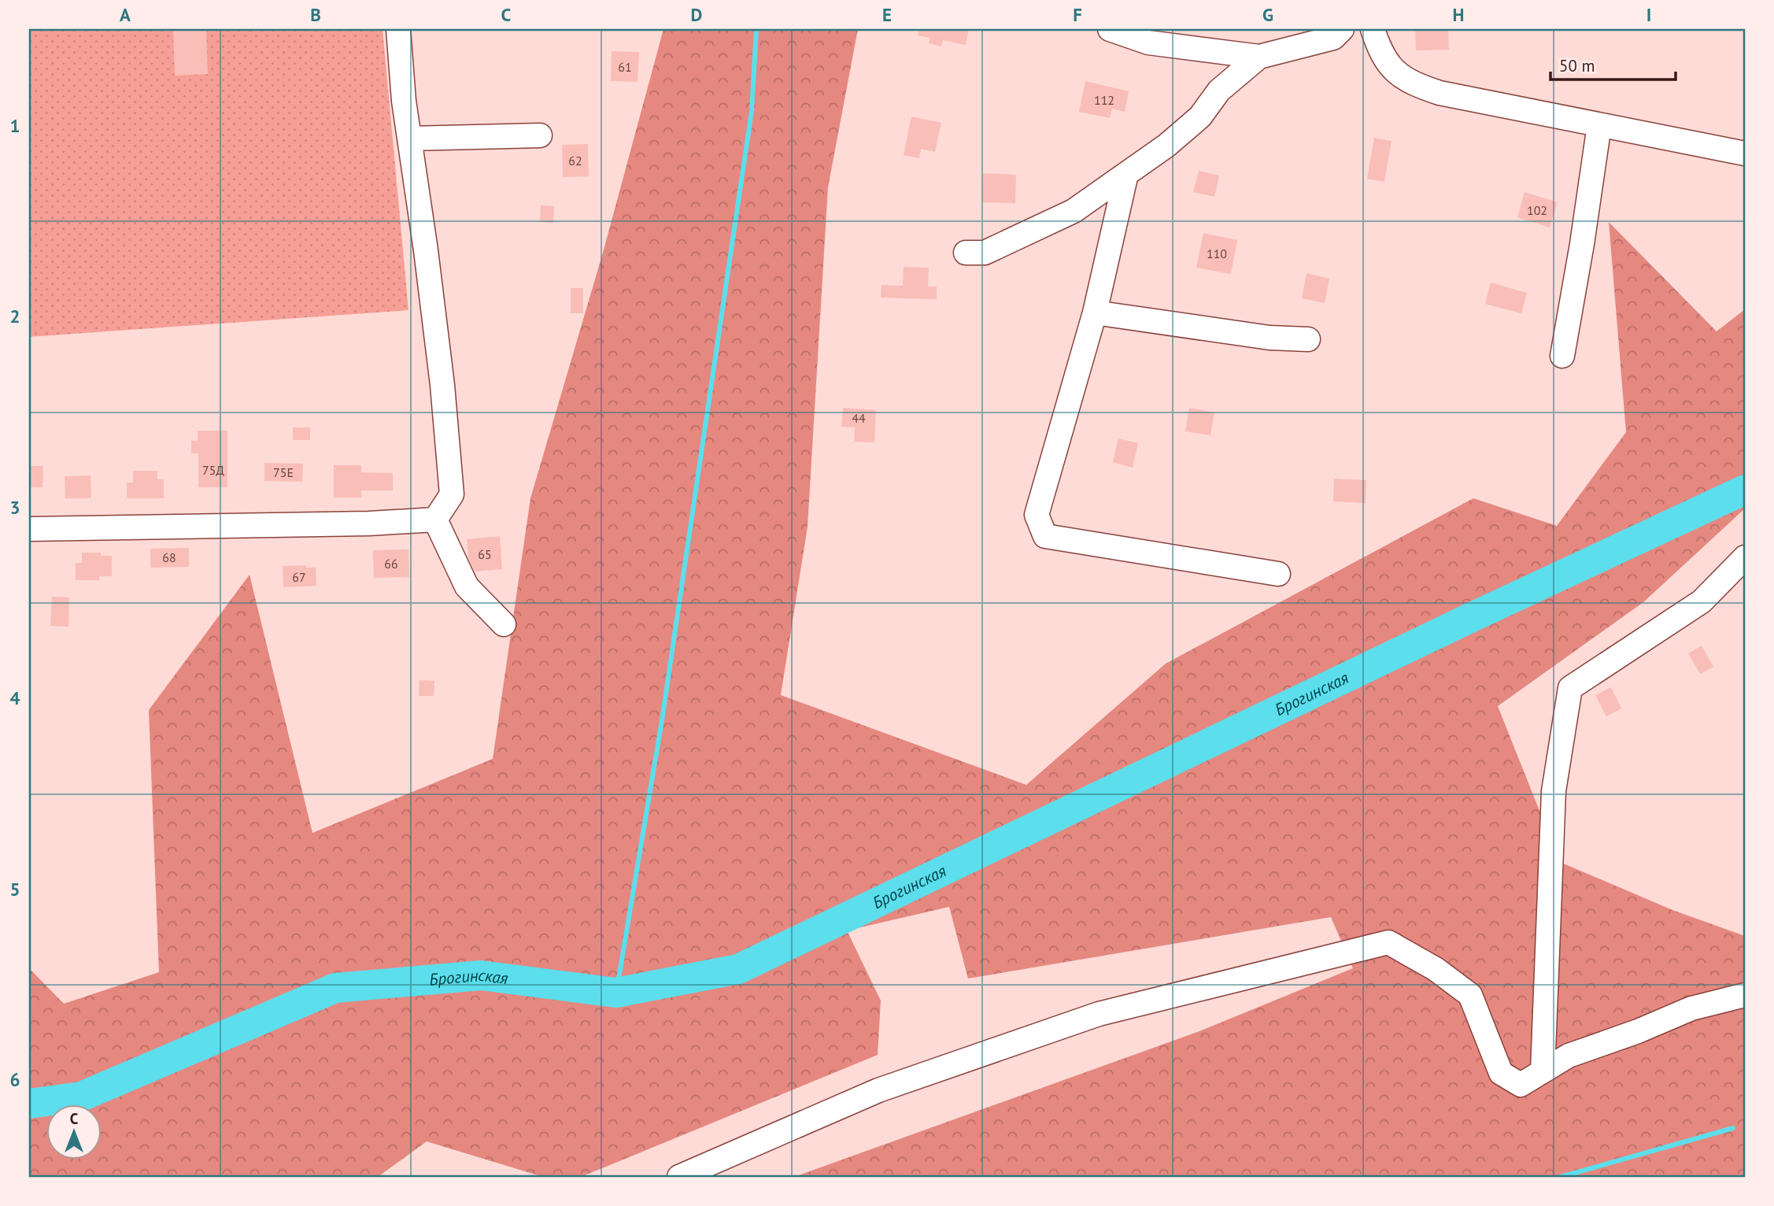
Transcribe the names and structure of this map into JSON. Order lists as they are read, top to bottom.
{
  "water": ["Брогинская"],
  "house_numbers": [
    "61",
    "112",
    "62",
    "102",
    "110",
    "44",
    "75Д",
    "75Е",
    "65",
    "68",
    "66",
    "67"
  ],
  "scale_bar": "50 m",
  "north": "top",
  "grid": {
    "columns": [
      "A",
      "B",
      "C",
      "D",
      "E",
      "F",
      "G",
      "H",
      "I"
    ],
    "rows": [
      "1",
      "2",
      "3",
      "4",
      "5",
      "6"
    ]
  }
}
